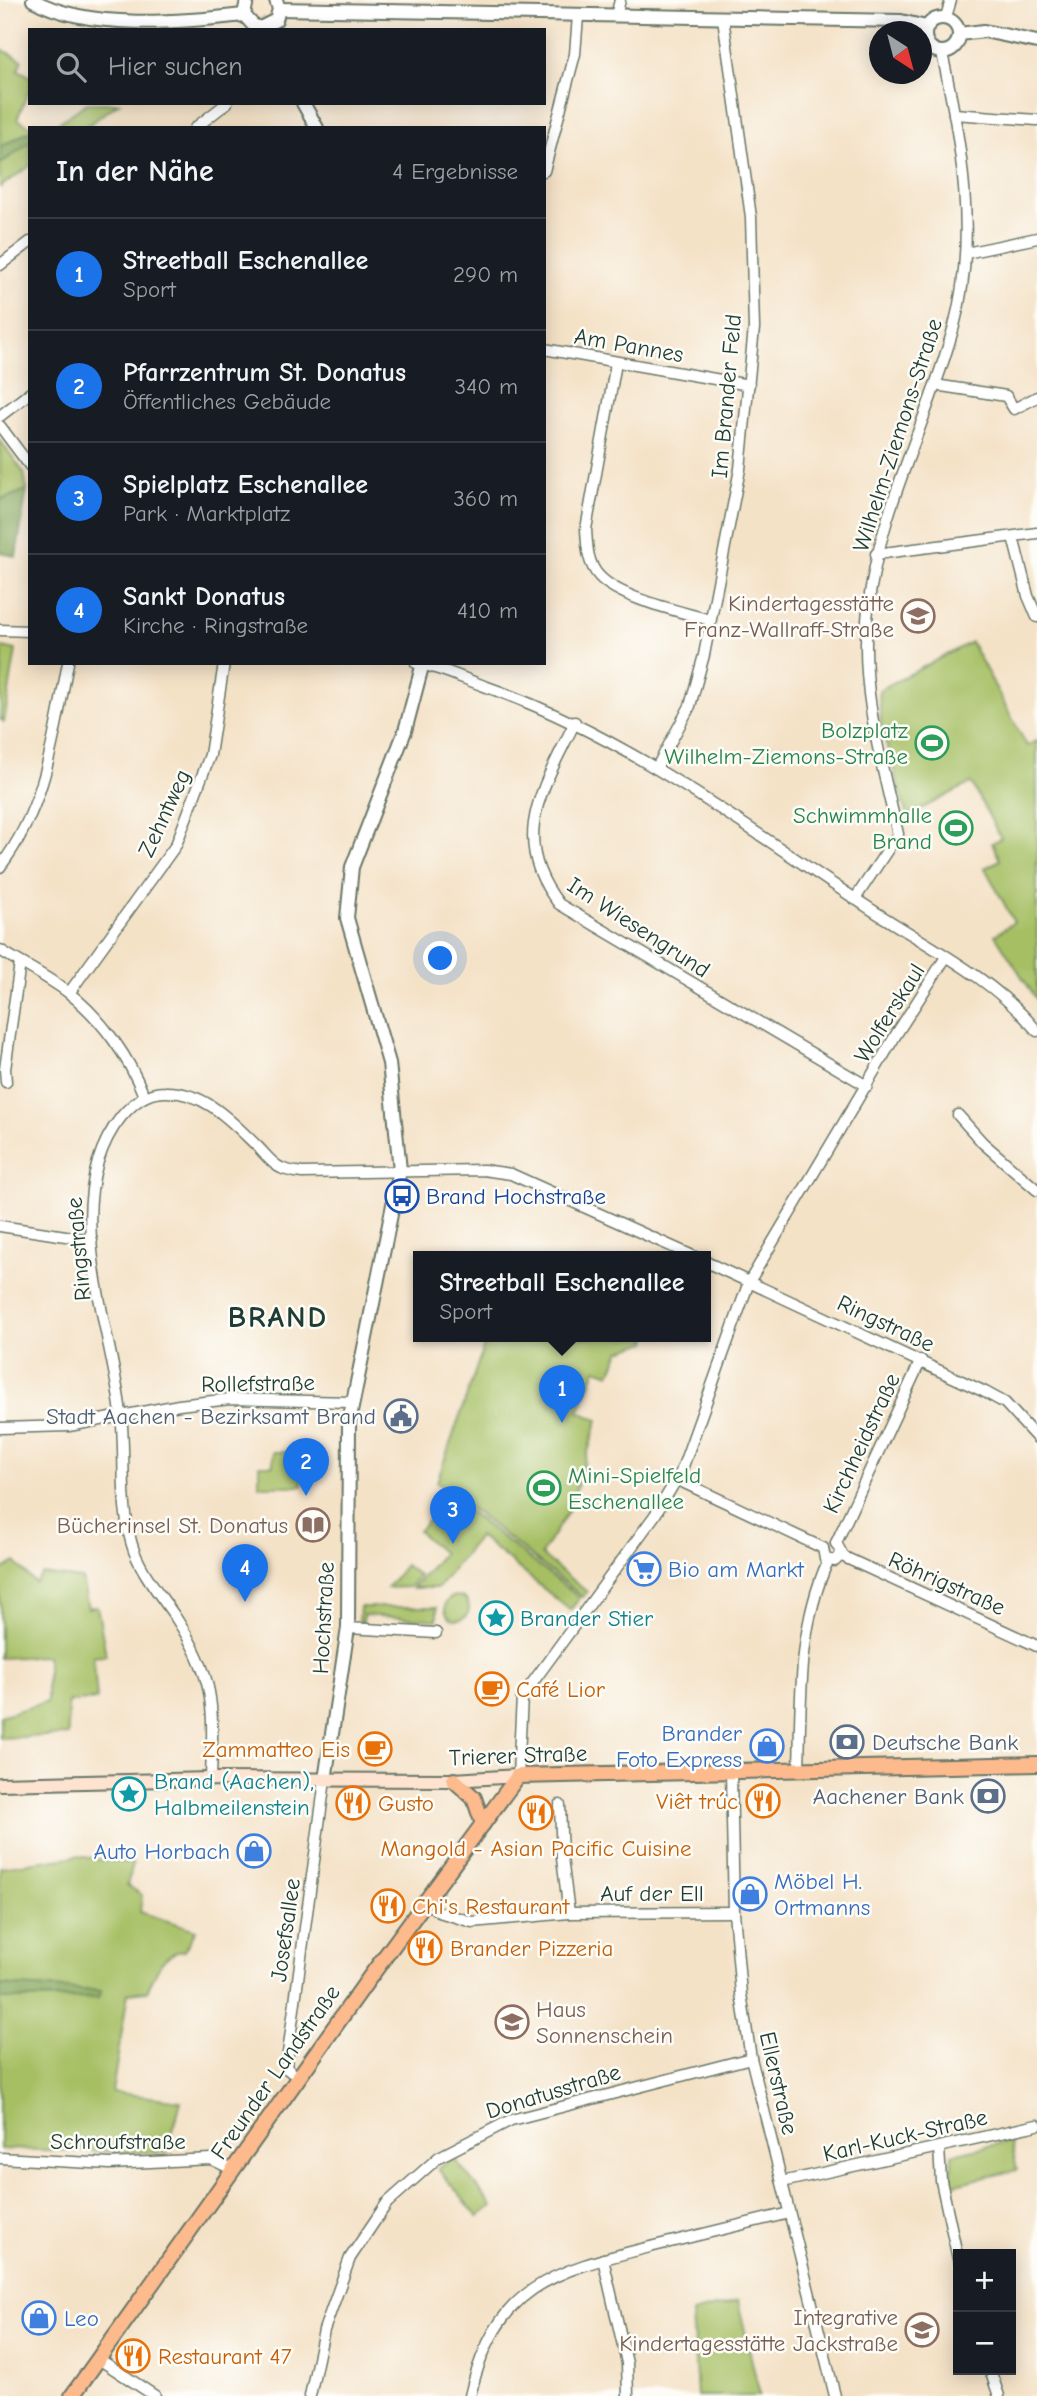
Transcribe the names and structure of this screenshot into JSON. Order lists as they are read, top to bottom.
{
  "streets": {
    "main road": ["Trierer Straße", "Freunder Landstraße"],
    "street": [
      "Am Pannes",
      "Im Brander Feld",
      "Wilhelm-Ziemons-Straße",
      "Zehntweg",
      "Im Wiesengrund",
      "Wolferskaul",
      "Ringstraße",
      "Rollefstraße",
      "Kirchheidstraße",
      "Röhrigstraße",
      "Hochstraße",
      "Auf der Ell",
      "Josefsallee",
      "Ellerstraße",
      "Donatusstraße",
      "Karl-Kuck-Straße",
      "Schroufstraße"
    ]
  },
  "crossings": [
    ["Am Pannes", "Im Brander Feld"],
    ["Im Brander Feld", "Wolferskaul"],
    ["Wilhelm-Ziemons-Straße", "Wolferskaul"],
    ["Im Wiesengrund", "Wolferskaul"],
    ["Wolferskaul", "Ringstraße"],
    ["Wolferskaul", "Trierer Straße"],
    ["Wolferskaul", "Freunder Landstraße"],
    ["Ringstraße", "Rollefstraße"],
    ["Ringstraße", "Kirchheidstraße"],
    ["Ringstraße", "Trierer Straße"],
    ["Rollefstraße", "Hochstraße"],
    ["Kirchheidstraße", "Röhrigstraße"],
    ["Hochstraße", "Trierer Straße"],
    ["Hochstraße", "Josefsallee"],
    ["Trierer Straße", "Josefsallee"],
    ["Trierer Straße", "Freunder Landstraße"],
    ["Trierer Straße", "Ellerstraße"],
    ["Auf der Ell", "Freunder Landstraße"],
    ["Auf der Ell", "Ellerstraße"],
    ["Josefsallee", "Freunder Landstraße"],
    ["Freunder Landstraße", "Schroufstraße"],
    ["Ellerstraße", "Donatusstraße"],
    ["Ellerstraße", "Karl-Kuck-Straße"]
  ],
  "districts": ["BRAND"],
  "places": {
    "school or university": ["Kindertagesstätte Franz-Wallraff-Straße", "Haus Sonnenschein", "Integrative Kindertagesstätte Jackstraße"],
    "sports": ["Bolzplatz Wilhelm-Ziemons-Straße", "Schwimmhalle Brand", "Mini-Spielfeld Eschenallee"],
    "bus stop": ["Brand Hochstraße"],
    "public building": ["Stadt Aachen - Bezirksamt Brand"],
    "library": ["Bücherinsel St. Donatus"],
    "supermarket": ["Bio am Markt"],
    "place": ["Brander Stier", "Brand (Aachen), Halbmeilenstein"],
    "cafe": ["Café Lior", "Zammatteo Eis"],
    "bank": ["Deutsche Bank", "Aachener Bank"],
    "shop": [
      "Brander Foto Express",
      "Auto Horbach",
      "Möbel H. Ortmanns",
      "Leo"
    ],
    "restaurant": [
      "Viêt trúc",
      "Gusto",
      "Mangold - Asian Pacific Cuisine",
      "Chi's Restaurant",
      "Brander Pizzeria",
      "Restaurant 47"
    ]
  },
  "north": "bottom right",
  "page": {
    "search": "Hier suchen",
    "heading": ["In der Nähe", "4 Ergebnisse"],
    "list": [
      {
        "mark": "1",
        "name": "Streetball Eschenallee",
        "note": "Sport",
        "value": "290 m"
      },
      {
        "mark": "2",
        "name": "Pfarrzentrum St. Donatus",
        "note": "Öffentliches Gebäude",
        "value": "340 m"
      },
      {
        "mark": "3",
        "name": "Spielplatz Eschenallee",
        "note": "Park · Marktplatz",
        "value": "360 m"
      },
      {
        "mark": "4",
        "name": "Sankt Donatus",
        "note": "Kirche · Ringstraße",
        "value": "410 m"
      }
    ],
    "popup": ["Streetball Eschenallee", "Sport"],
    "pins": [
      "1",
      "2",
      "3",
      "4"
    ],
    "map_buttons": ["+", "−"]
  }
}
